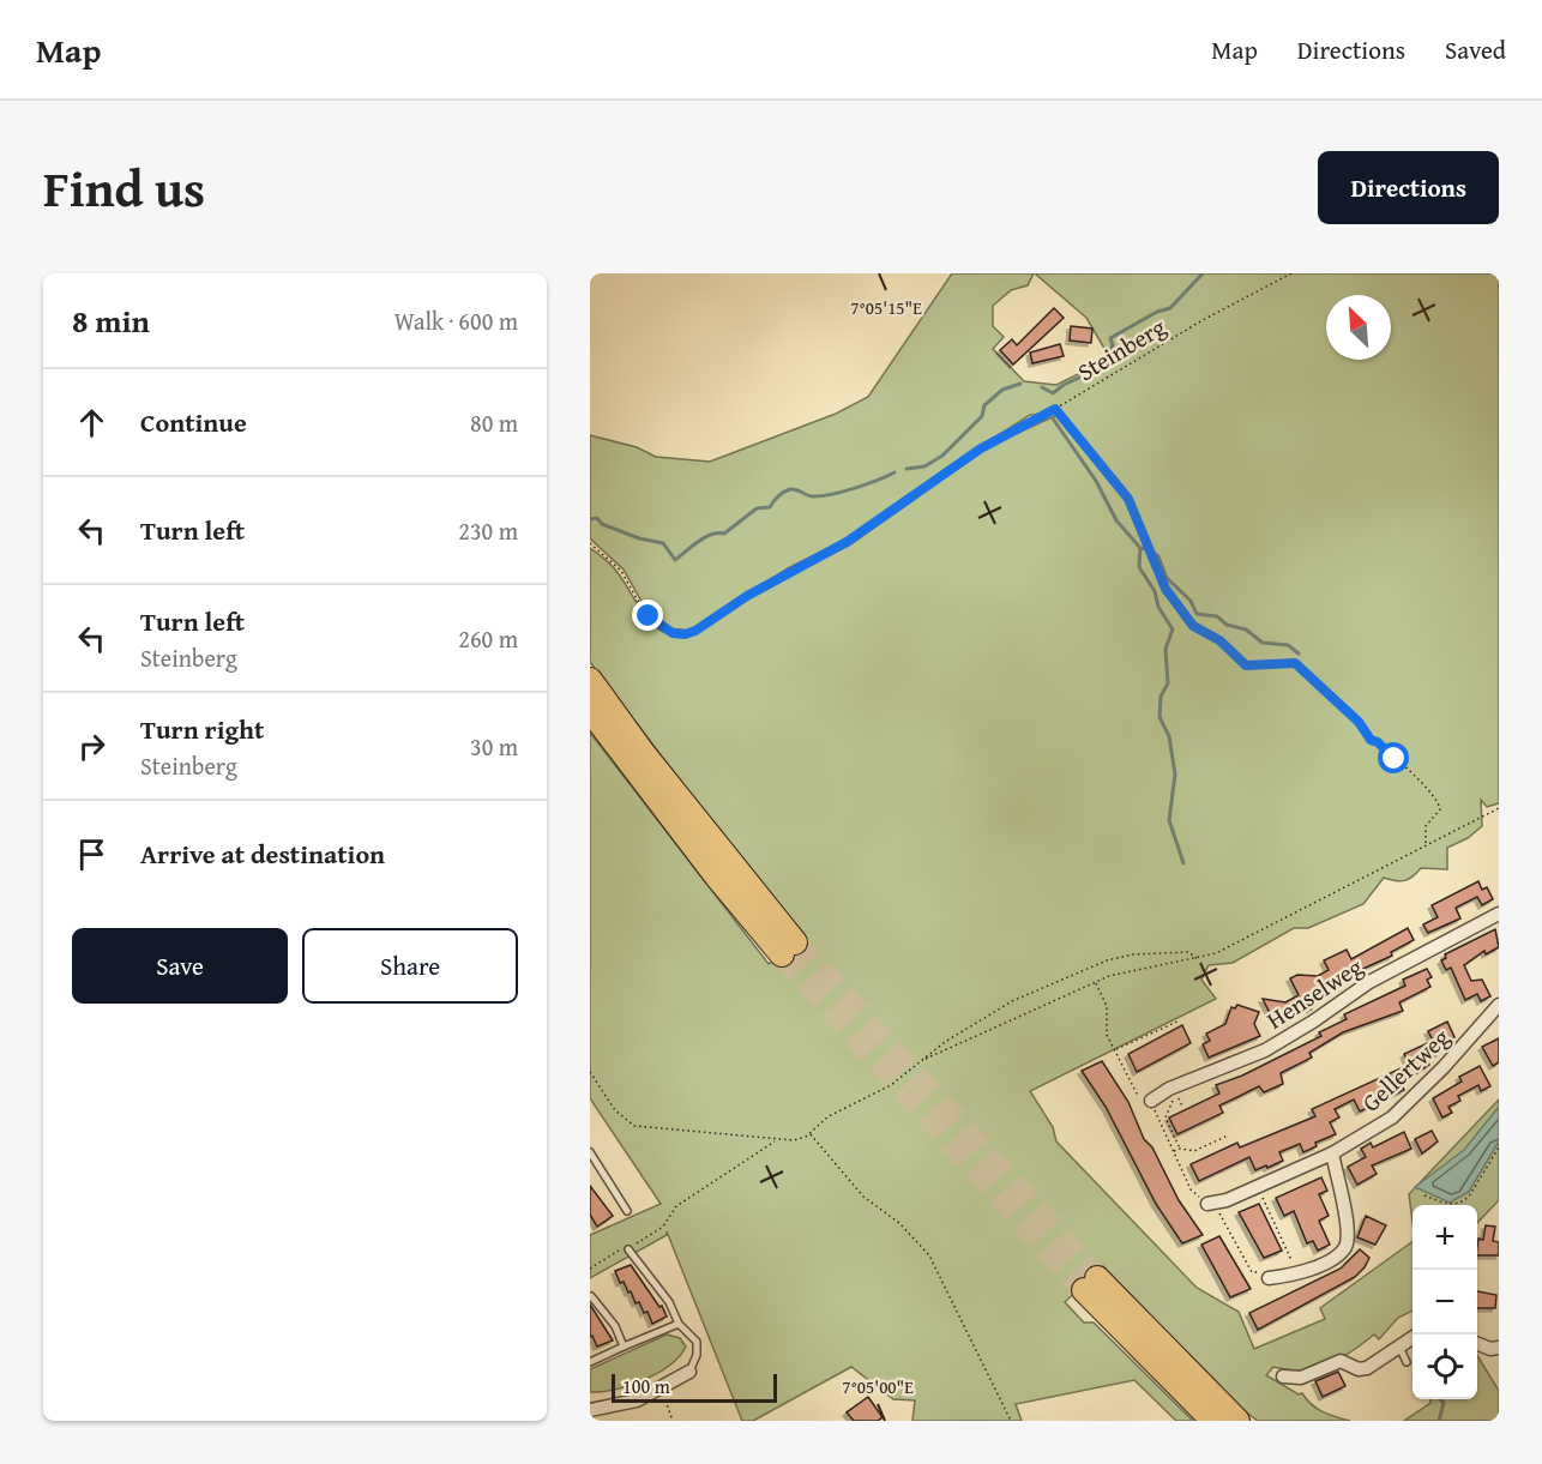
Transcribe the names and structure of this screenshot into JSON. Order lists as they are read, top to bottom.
{
  "streets": {
    "street": ["Henselweg", "Gellertweg"],
    "path": ["Steinberg"]
  },
  "scale_bar": "100 m",
  "north": "top left",
  "page": {
    "header": "Map",
    "nav": ["Map", "Directions", "Saved"],
    "title": "Find us",
    "buttons": [
      "Directions",
      ["Save", "Share"]
    ],
    "heading": ["8 min", "Walk · 600 m"],
    "list": [
      ["Continue", "80 m"],
      ["Turn left", "230 m"],
      ["Turn left", "Steinberg", "260 m"],
      ["Turn right", "Steinberg", "30 m"],
      "Arrive at destination"
    ],
    "map_buttons": ["+", "−"],
    "scale": "100 m"
  },
  "coordinates": ["7°05'15\"E", "7°05'00\"E"]
}
